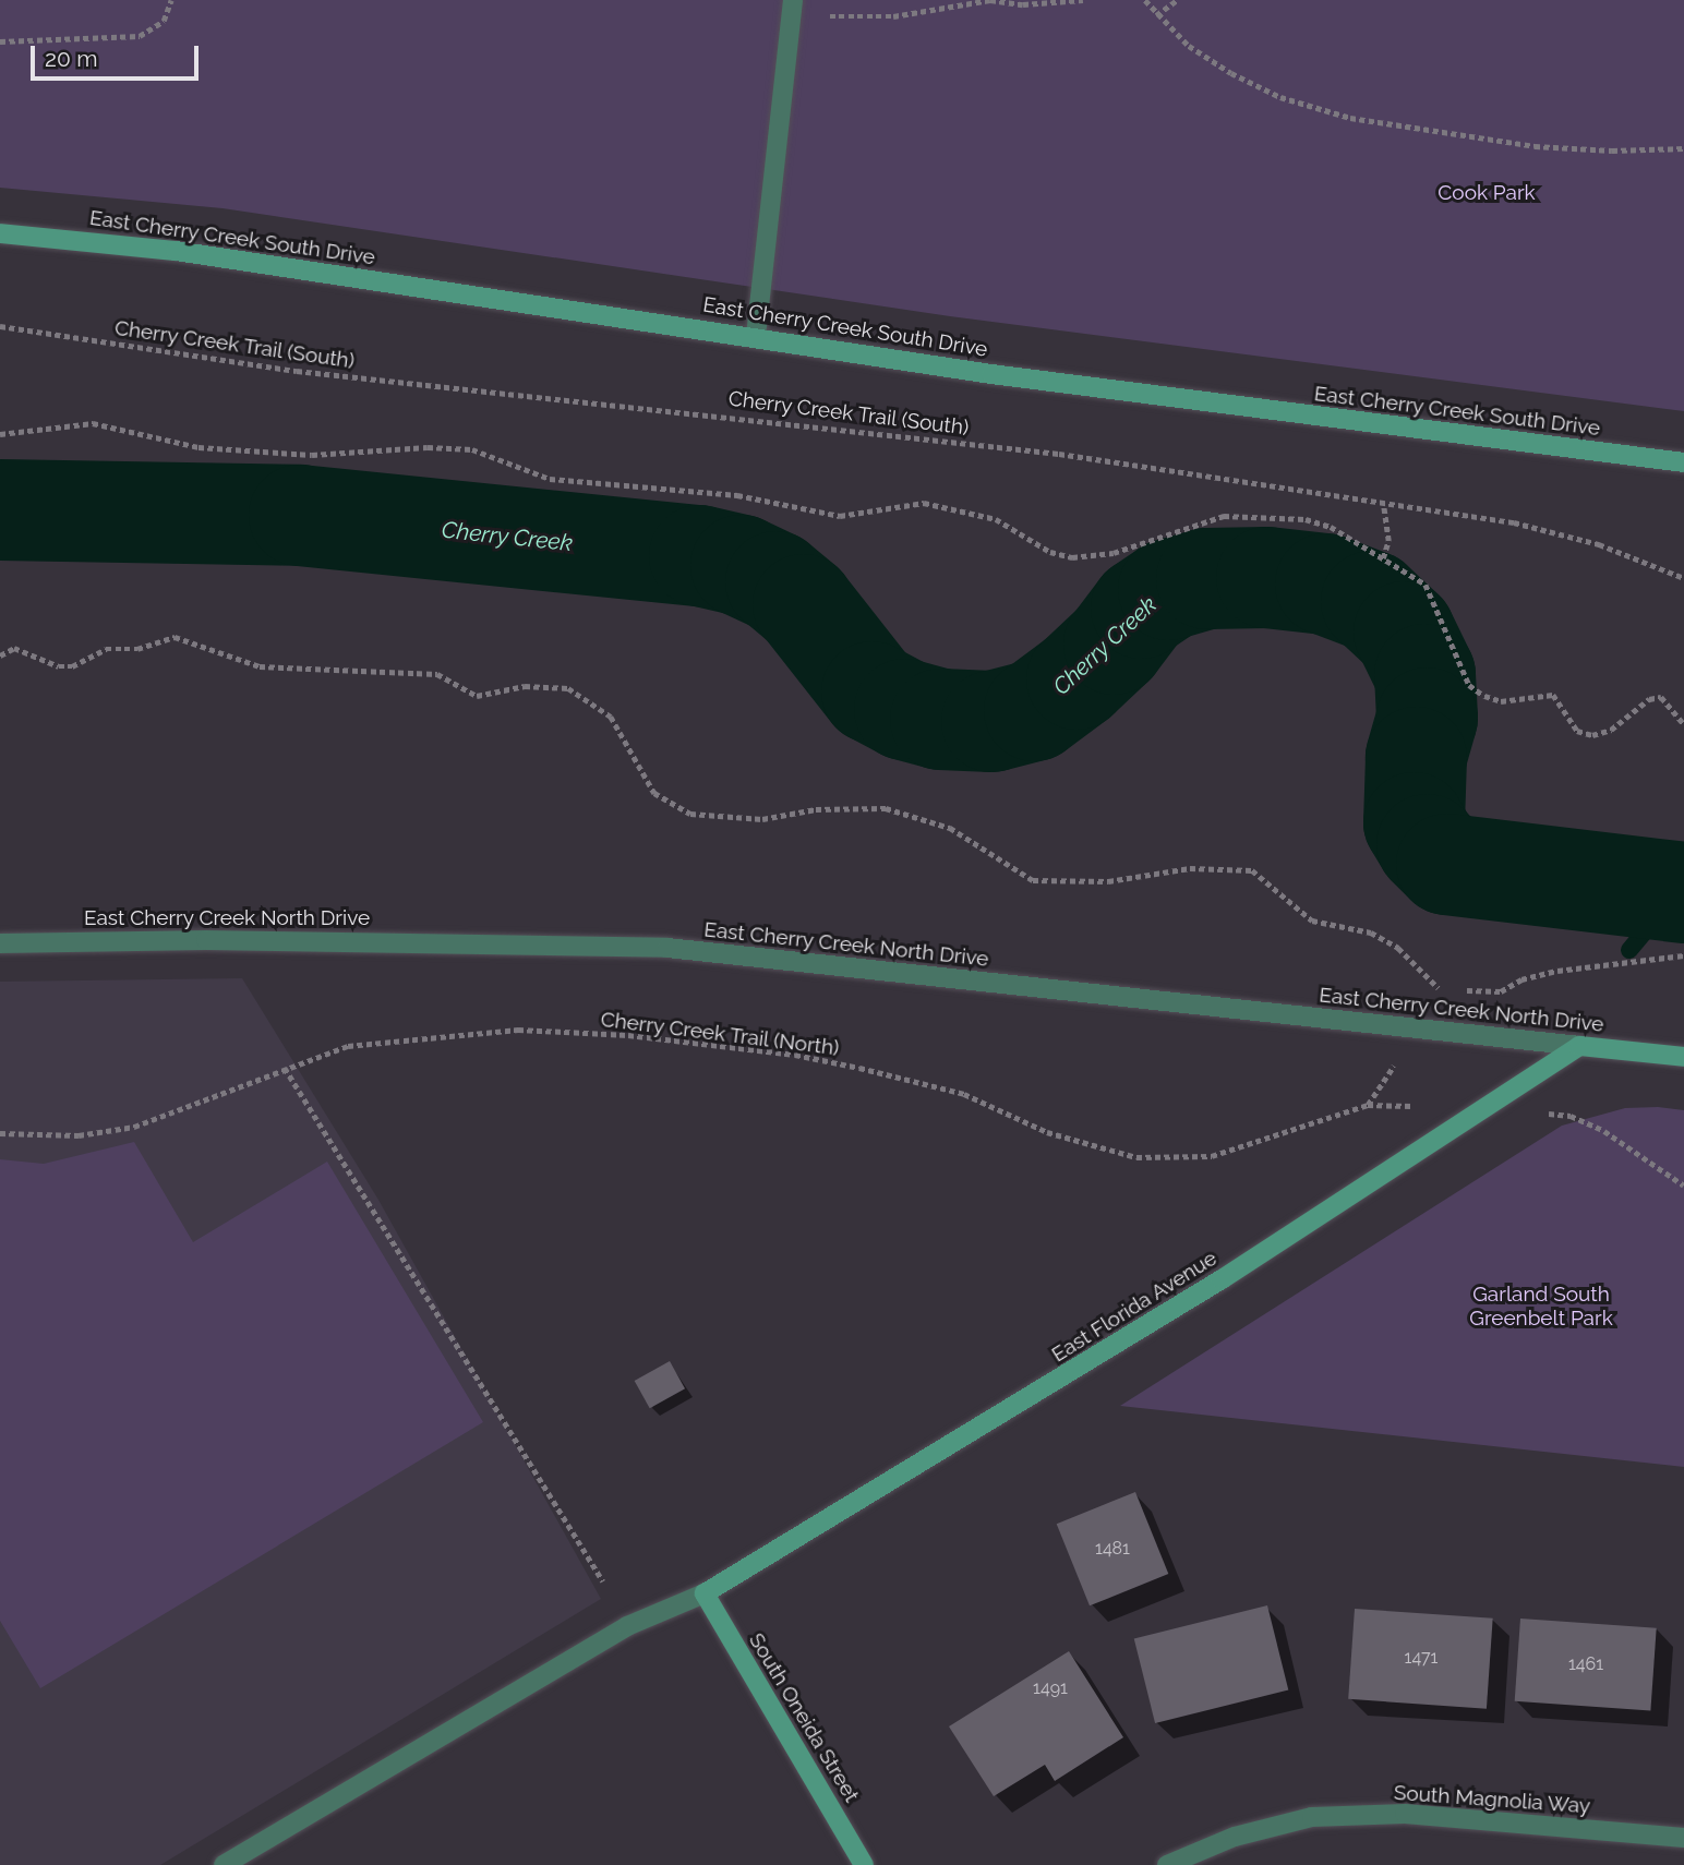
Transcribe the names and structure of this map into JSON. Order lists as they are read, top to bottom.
{
  "streets": {
    "street": [
      "East Cherry Creek South Drive",
      "East Cherry Creek North Drive",
      "East Florida Avenue",
      "South Oneida Street",
      "South Magnolia Way"
    ],
    "path": ["Cherry Creek Trail (South)", "Cherry Creek Trail (North)"]
  },
  "crossings": [
    ["East Cherry Creek North Drive", "East Florida Avenue"],
    ["Cherry Creek Trail (North)", "East Florida Avenue"],
    ["East Florida Avenue", "South Oneida Street"]
  ],
  "water": ["Cherry Creek"],
  "parks": ["Cook Park", "Garland South Greenbelt Park"],
  "house_numbers": [
    "1481",
    "1471",
    "1461",
    "1491"
  ],
  "scale_bar": "20 m"
}
